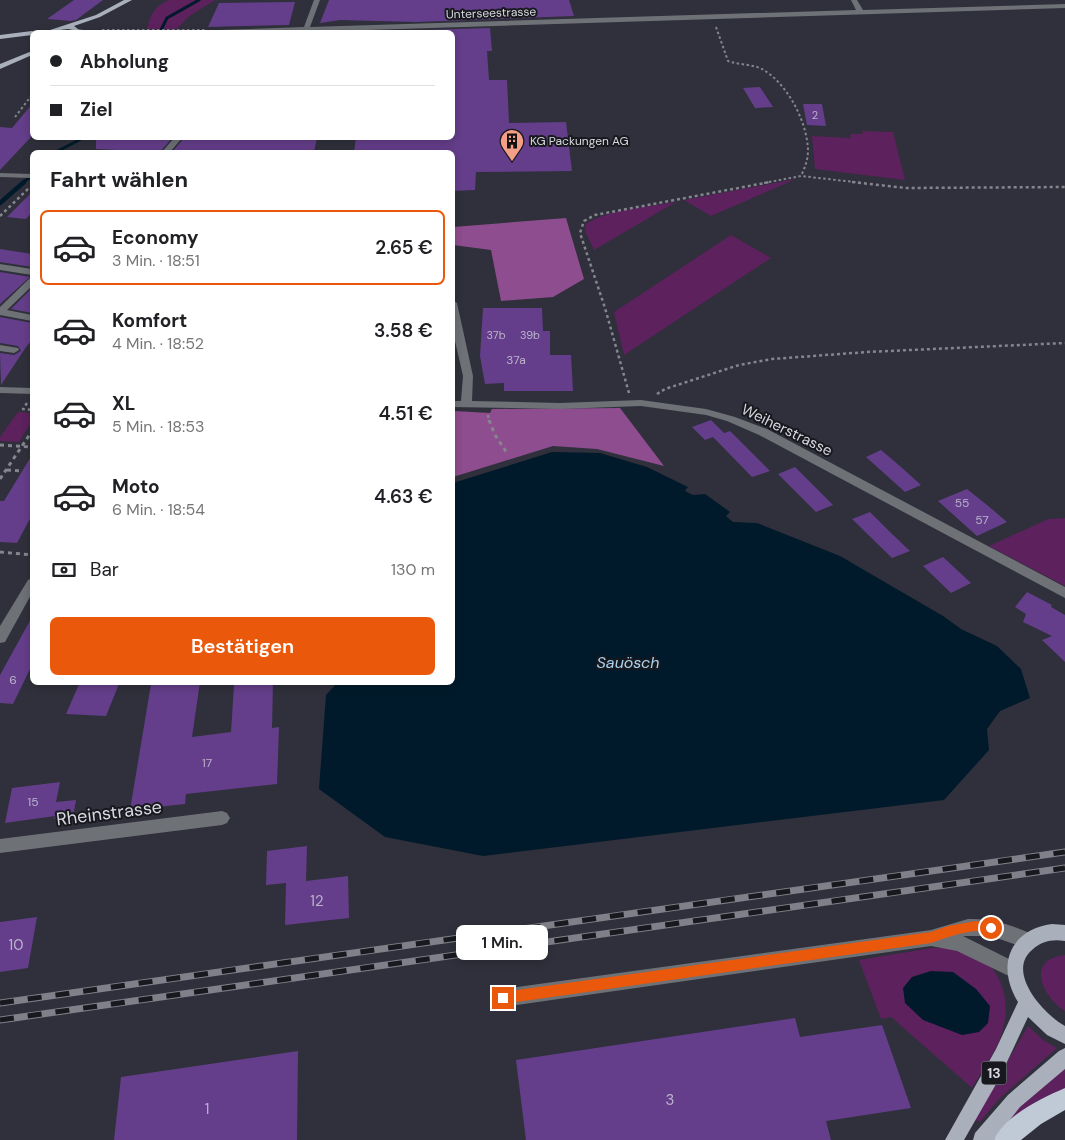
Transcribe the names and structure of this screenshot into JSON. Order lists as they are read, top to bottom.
{
  "streets": {
    "main road": ["13"],
    "street": ["Unterseestrasse", "Weiherstrasse", "Rheinstrasse"]
  },
  "water": ["Sauösch"],
  "places": {
    "building": ["KG Packungen AG"]
  },
  "house_numbers": [
    "2",
    "37b",
    "39b",
    "37a",
    "55",
    "57",
    "6",
    "17",
    "15",
    "12",
    "10",
    "3",
    "1"
  ],
  "page": {
    "banner": ["Abholung", "Ziel"],
    "heading": "Fahrt wählen",
    "list": [
      {
        "name": "Economy",
        "note": "3 Min. · 18:51",
        "value": "2.65 €"
      },
      {
        "name": "Komfort",
        "note": "4 Min. · 18:52",
        "value": "3.58 €"
      },
      {
        "name": "XL",
        "note": "5 Min. · 18:53",
        "value": "4.51 €"
      },
      {
        "name": "Moto",
        "note": "6 Min. · 18:54",
        "value": "4.63 €"
      }
    ],
    "pay": ["Bar", "130 m"],
    "buttons": "Bestätigen",
    "bubble": "1 Min."
  }
}
